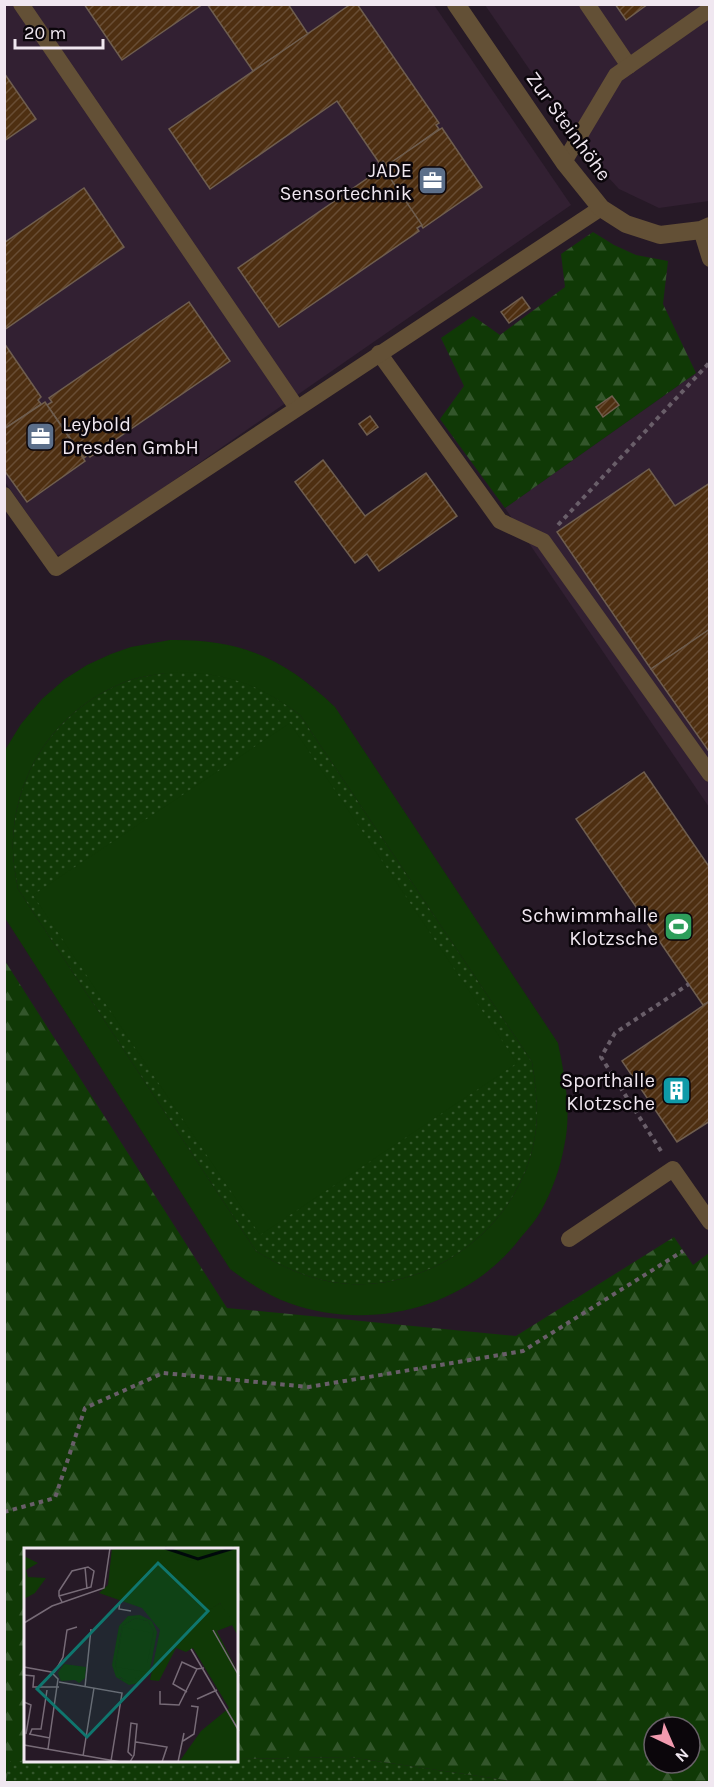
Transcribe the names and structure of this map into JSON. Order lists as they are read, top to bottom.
{
  "streets": {
    "street": ["Zur Steinhöhe"]
  },
  "places": {
    "office": ["JADE Sensortechnik", "Leybold Dresden GmbH"],
    "sports": ["Schwimmhalle Klotzsche"],
    "building": ["Sporthalle Klotzsche"]
  },
  "scale_bar": "20 m",
  "north": "bottom right"
}
